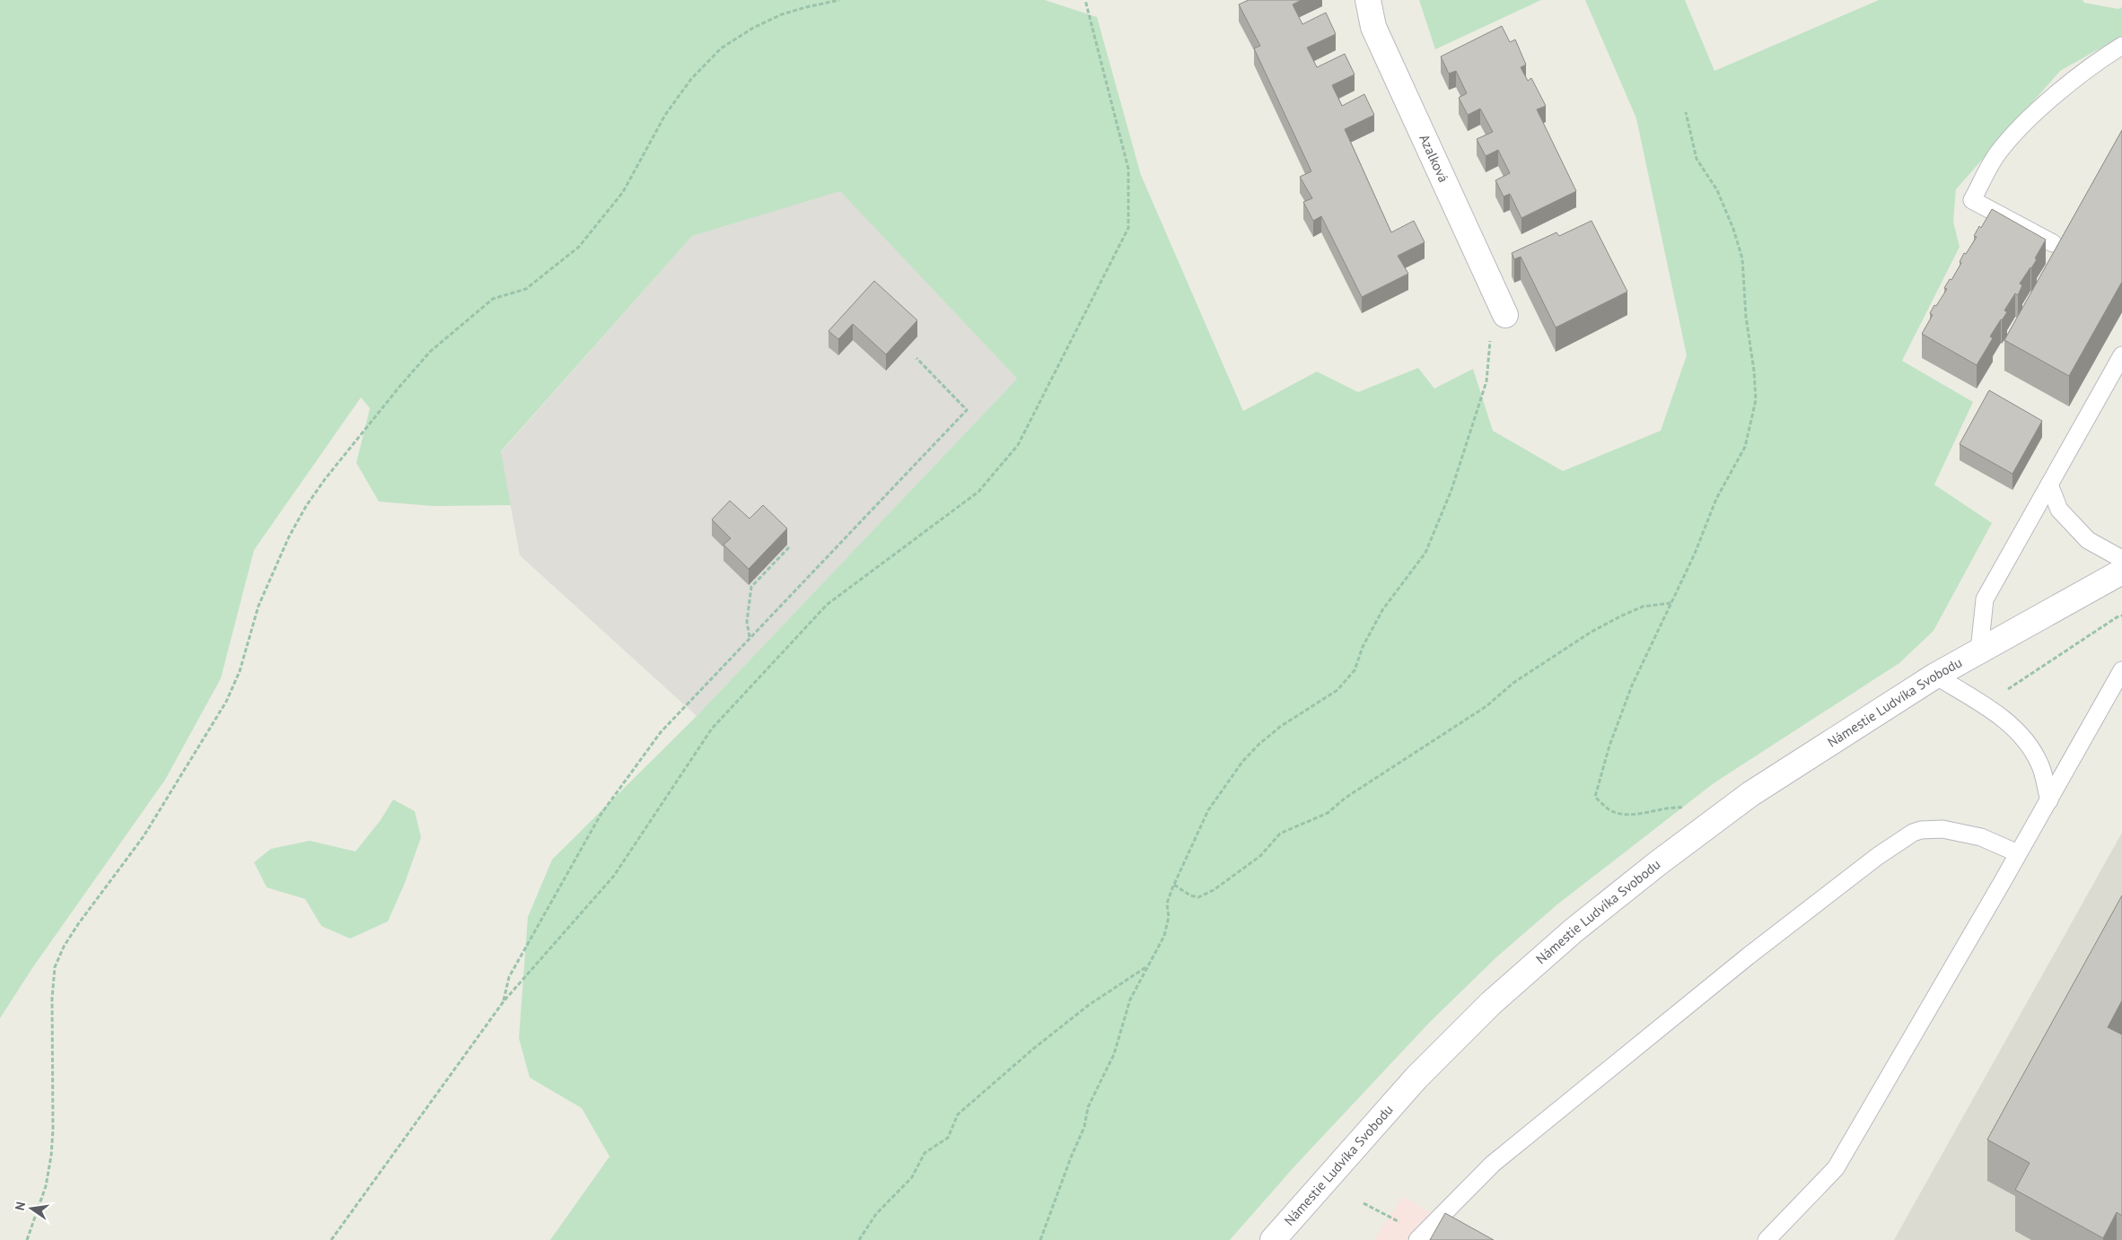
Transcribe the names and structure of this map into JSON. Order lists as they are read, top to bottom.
{
  "streets": {
    "street": ["Azalková", "Námestie Ludvíka Svobodu"]
  },
  "north": "left"
}
